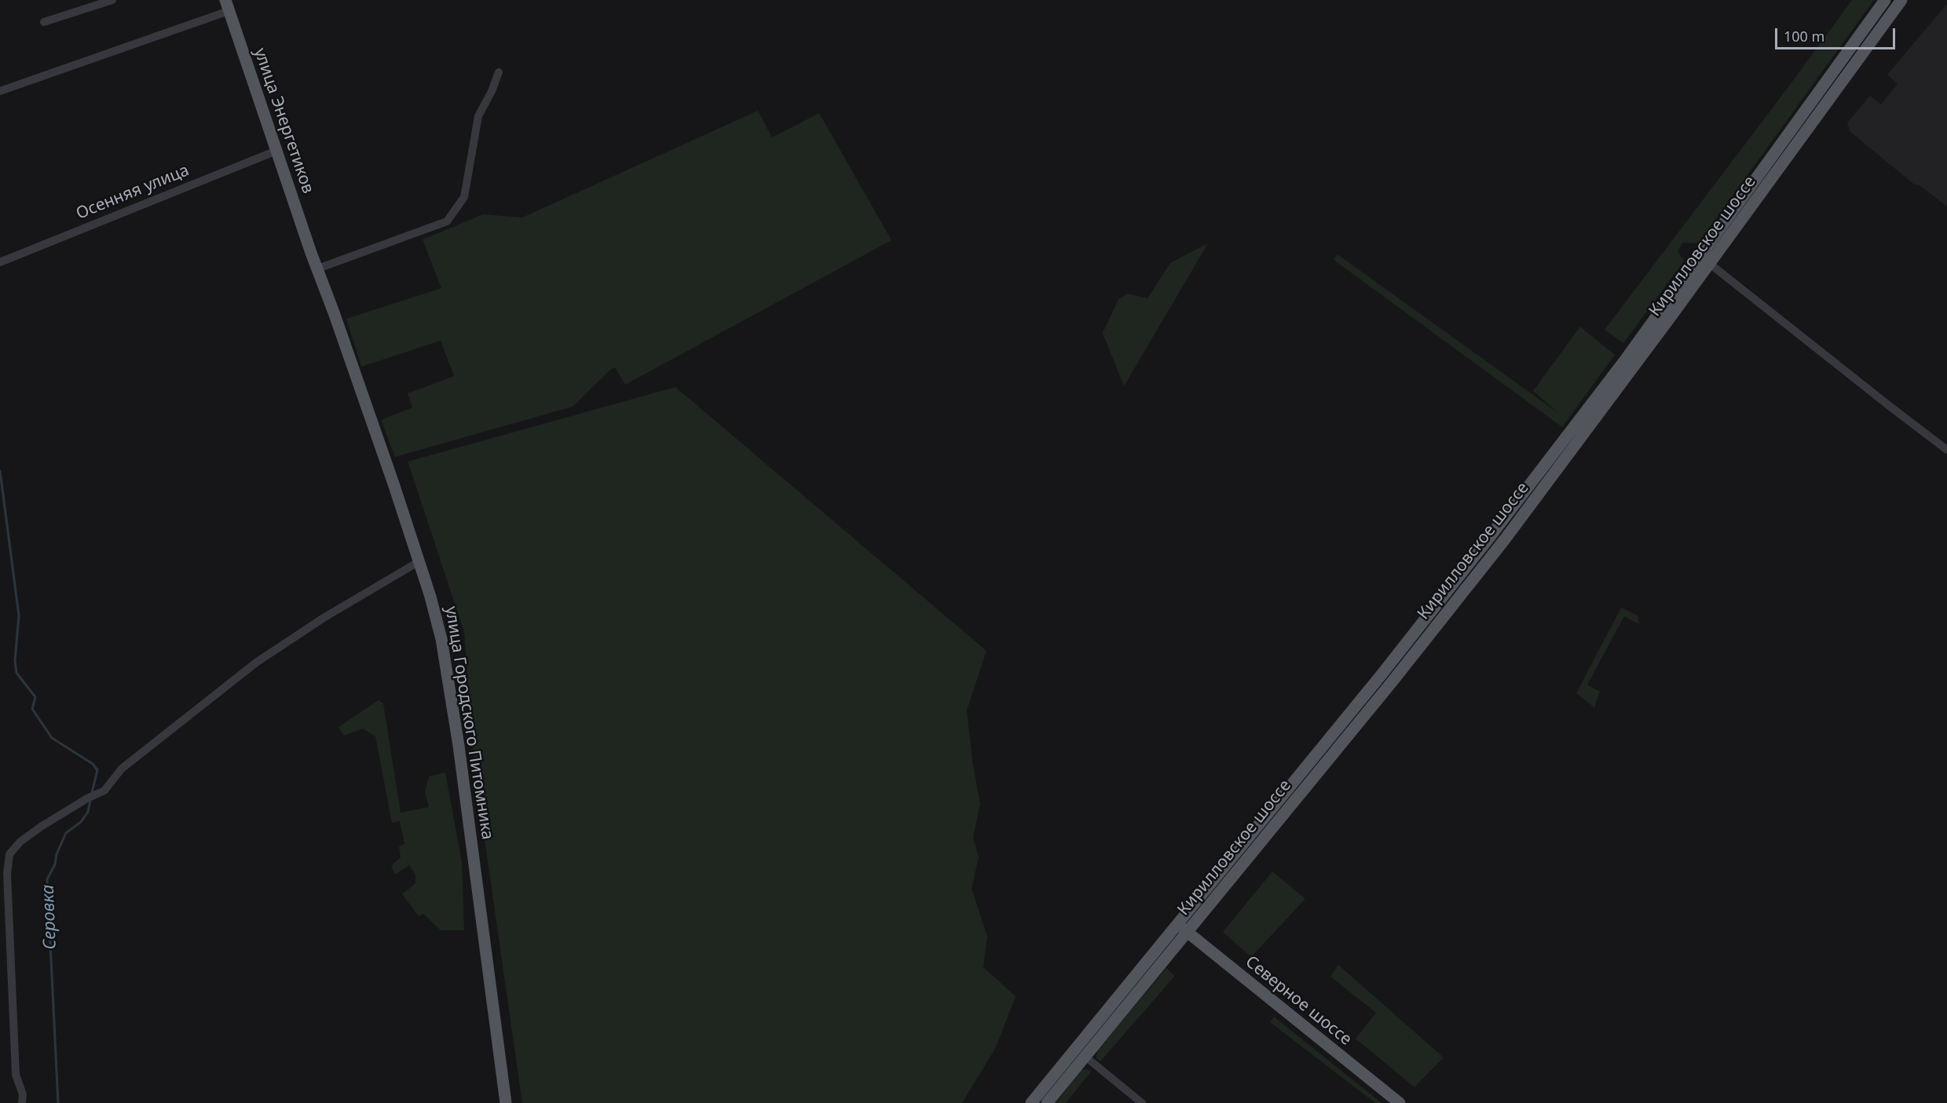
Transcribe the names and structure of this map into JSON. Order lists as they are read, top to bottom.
{
  "streets": {
    "main road": [
      "улица Энергетиков",
      "Кирилловское шоссе",
      "улица Городского Питомника",
      "Северное шоссе"
    ],
    "street": ["Осенняя улица"]
  },
  "crossings": [
    ["улица Энергетиков", "Осенняя улица"],
    ["улица Энергетиков", "улица Городского Питомника"],
    ["Кирилловское шоссе", "Северное шоссе"]
  ],
  "water": ["Серовка"],
  "scale_bar": "100 m"
}
